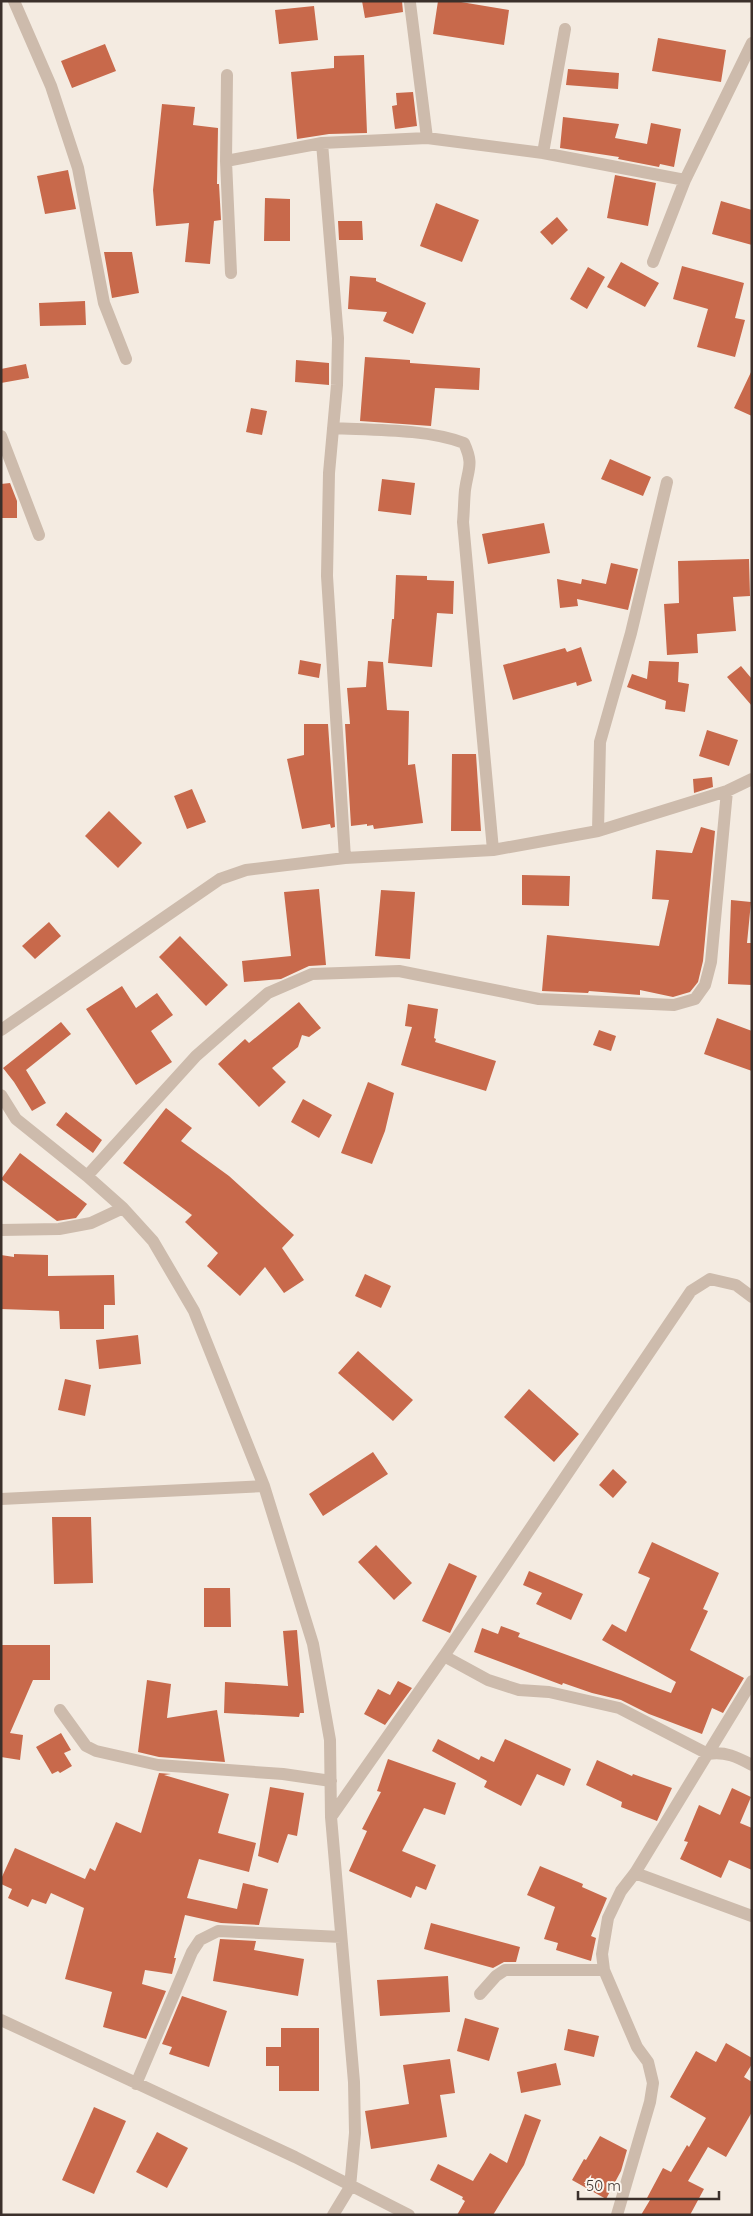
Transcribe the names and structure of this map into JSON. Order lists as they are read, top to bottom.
{
  "scale_bar": "50 m"
}
